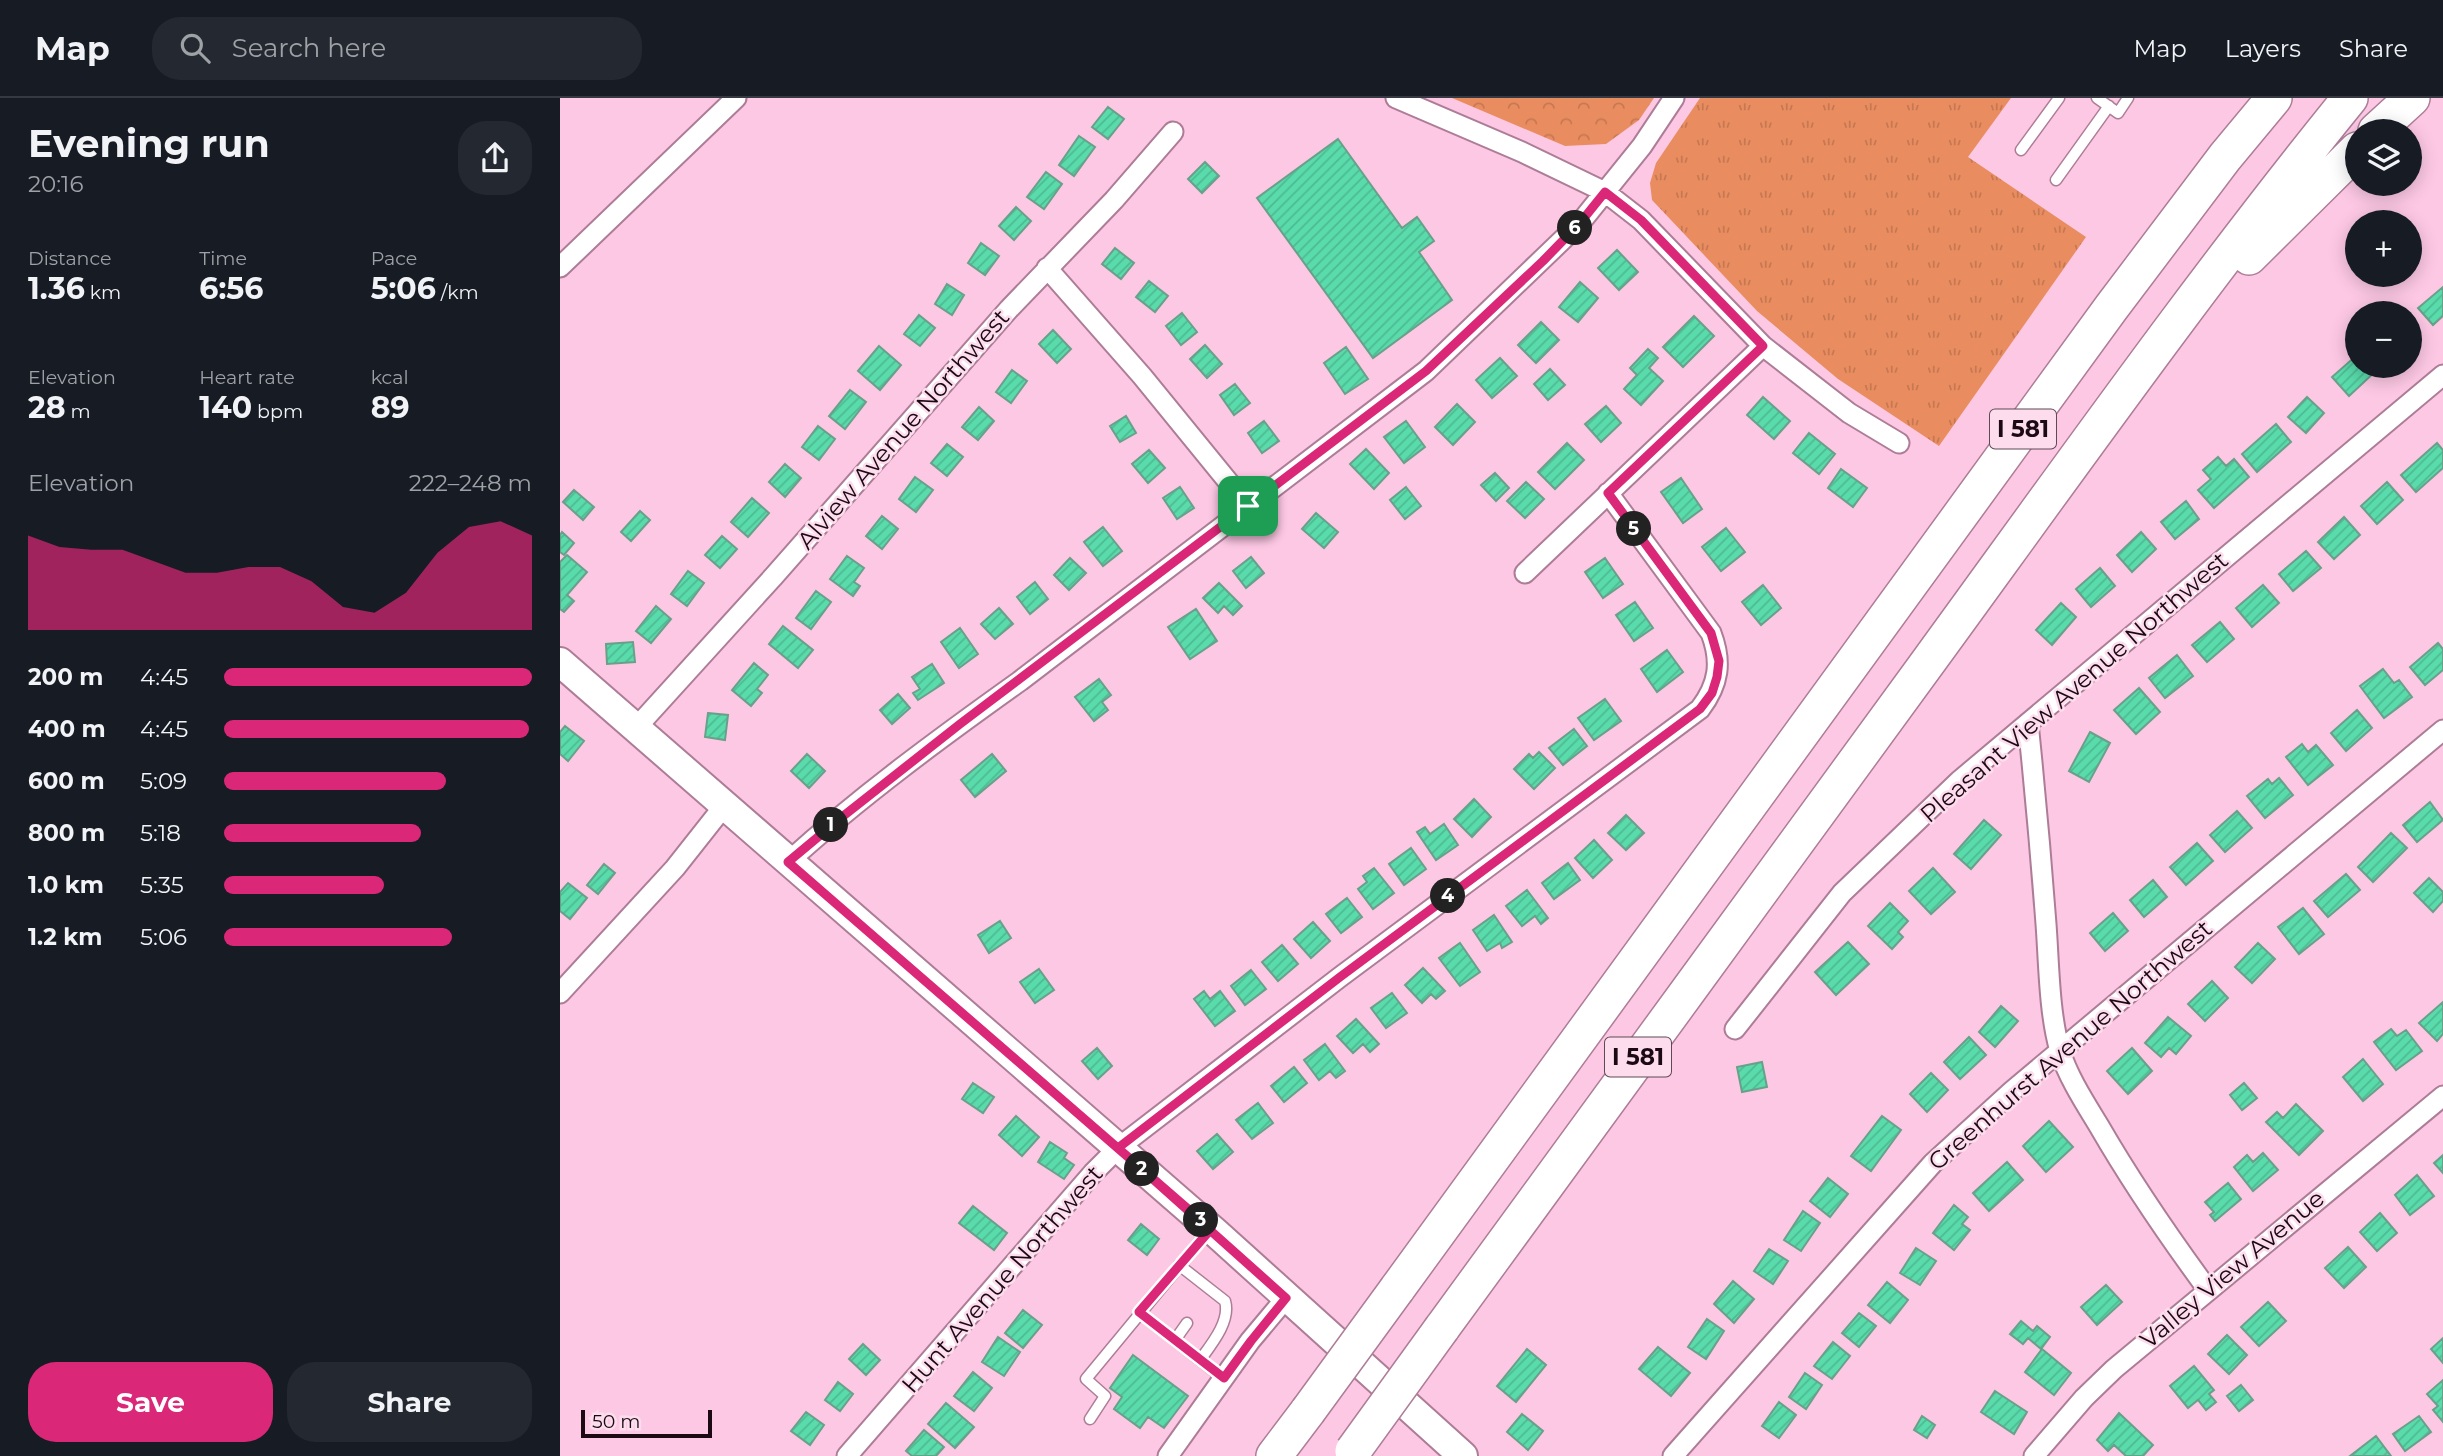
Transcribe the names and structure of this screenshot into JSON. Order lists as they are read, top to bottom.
{
  "streets": {
    "highway": ["I 581"],
    "street": [
      "Alview Avenue Northwest",
      "Pleasant View Avenue Northwest",
      "Greenhurst Avenue Northwest",
      "Valley View Avenue",
      "Hunt Avenue Northwest"
    ]
  },
  "scale_bar": "50 m",
  "page": {
    "header": "Map",
    "search": "Search here",
    "nav": ["Map", "Layers", "Share"],
    "heading": ["Evening run", "20:16"],
    "map_buttons": ["+", "−"],
    "pins": [
      "6",
      "5",
      "1",
      "4",
      "2",
      "3"
    ],
    "stats": [
      ["Distance", "1.36 km"],
      ["Time", "6:56"],
      ["Pace", "5:06 /km"],
      ["Elevation", "28 m"],
      ["Heart rate", "140 bpm"],
      ["kcal", "89"]
    ],
    "chart": ["Elevation", "222–248 m"],
    "list": [
      {
        "name": "200 m",
        "note": "4:45"
      },
      {
        "name": "400 m",
        "note": "4:45"
      },
      {
        "name": "600 m",
        "note": "5:09"
      },
      {
        "name": "800 m",
        "note": "5:18"
      },
      {
        "name": "1.0 km",
        "note": "5:35"
      },
      {
        "name": "1.2 km",
        "note": "5:06"
      }
    ],
    "buttons": ["Save", "Share"],
    "scale": "50 m"
  }
}
